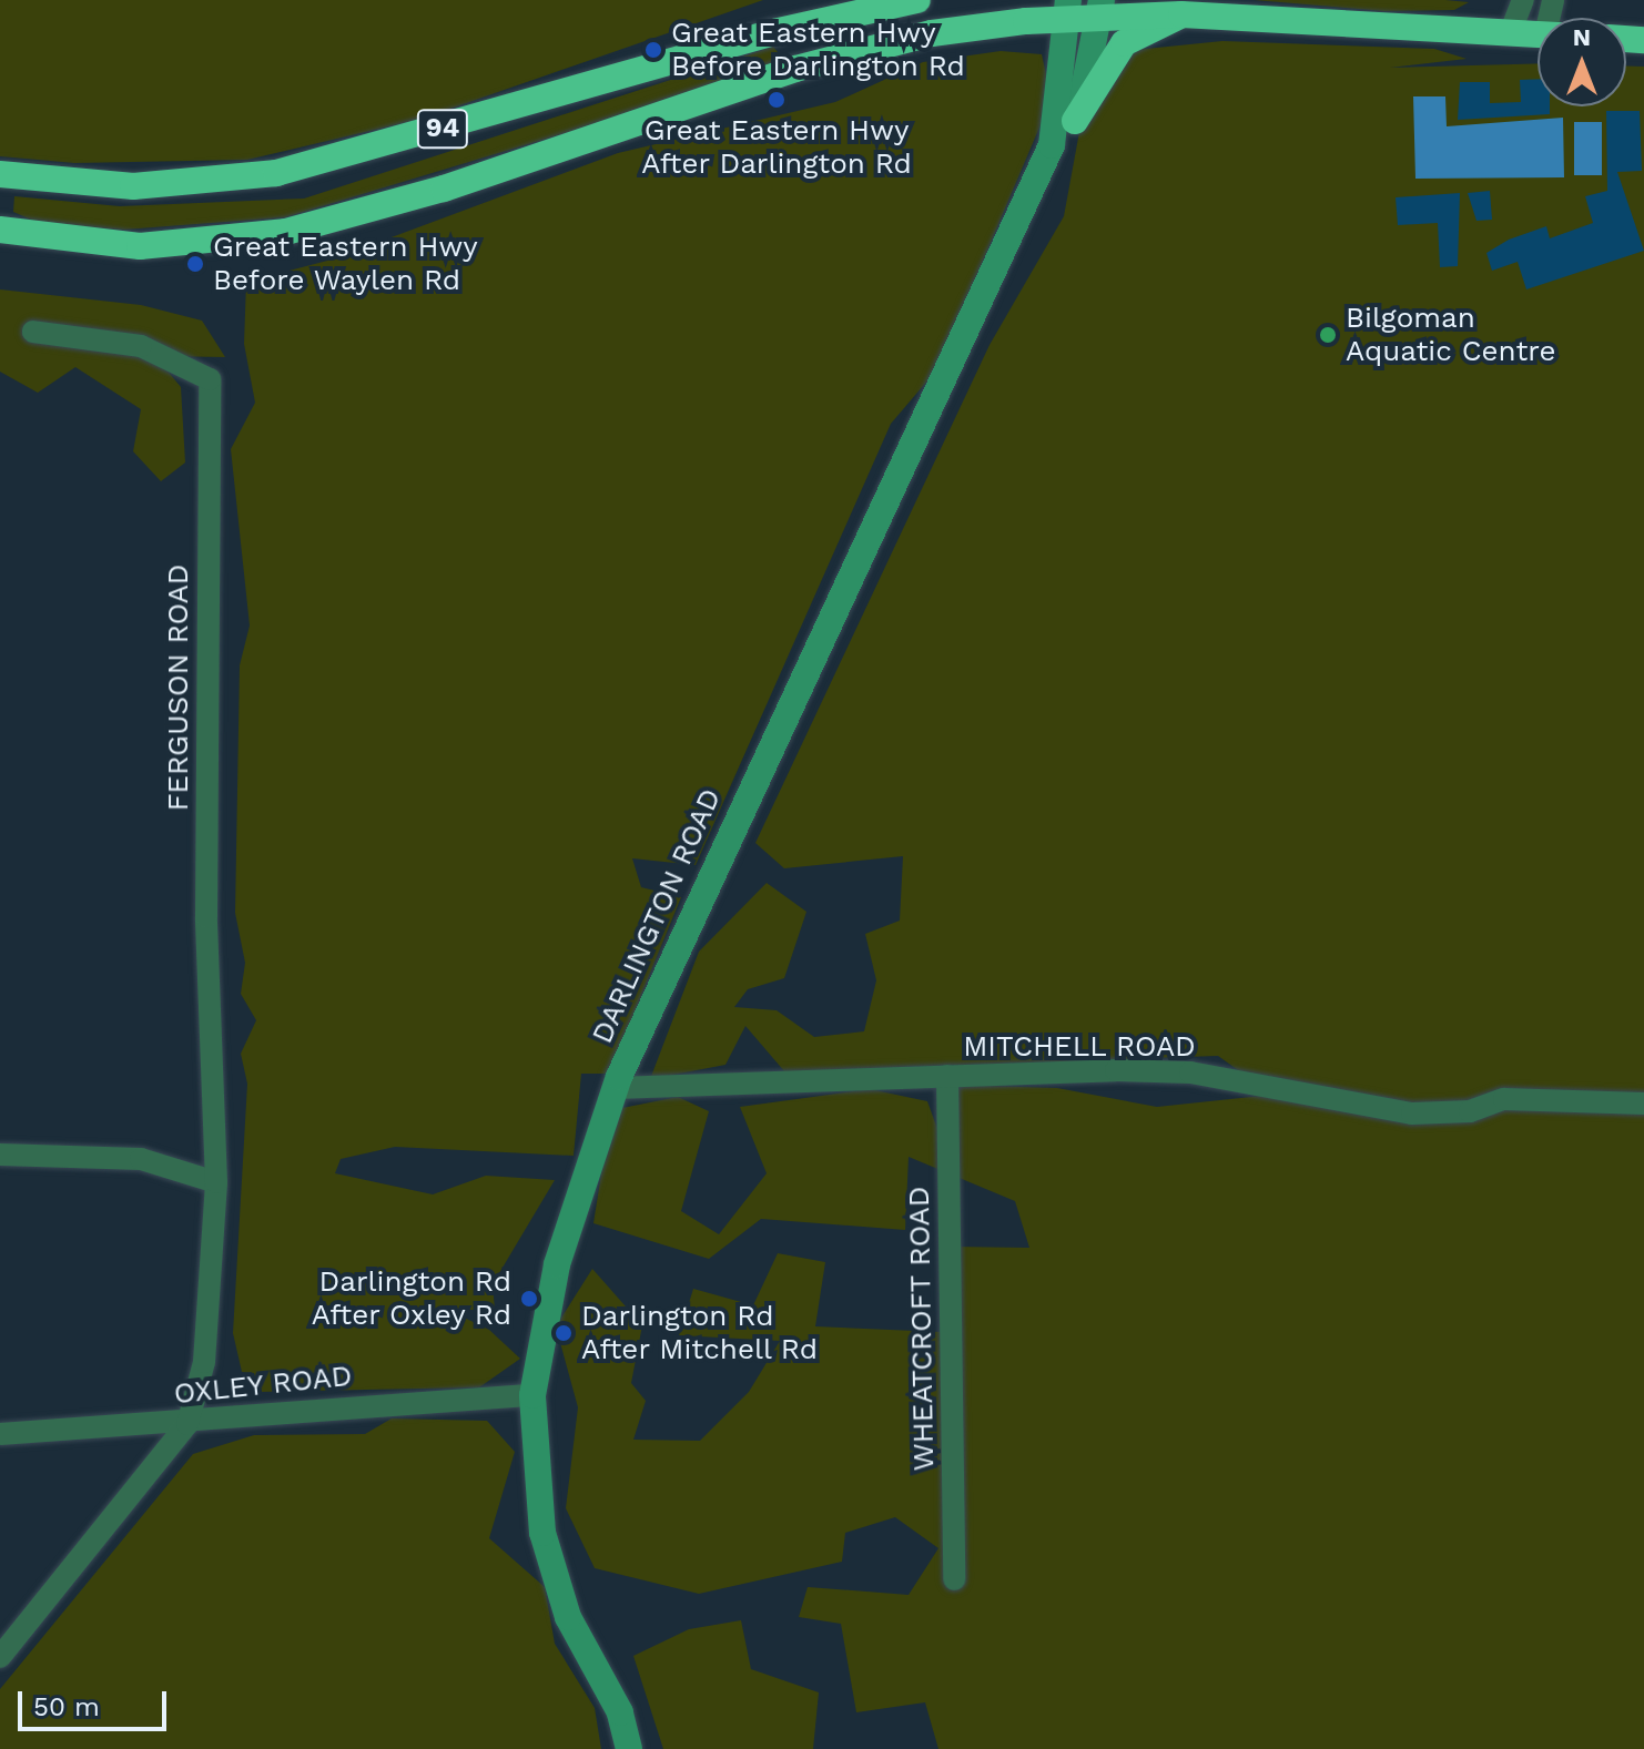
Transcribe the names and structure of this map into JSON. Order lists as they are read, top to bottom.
{
  "streets": {
    "highway": ["94"],
    "street": [
      "FERGUSON ROAD",
      "DARLINGTON ROAD",
      "MITCHELL ROAD",
      "WHEATCROFT ROAD",
      "OXLEY ROAD"
    ]
  },
  "crossings": [
    ["94", "DARLINGTON ROAD"],
    ["DARLINGTON ROAD", "MITCHELL ROAD"],
    ["DARLINGTON ROAD", "OXLEY ROAD"],
    ["MITCHELL ROAD", "WHEATCROFT ROAD"]
  ],
  "places": [
    "Great Eastern Hwy Before Darlington Rd",
    "Great Eastern Hwy After Darlington Rd",
    "Great Eastern Hwy Before Waylen Rd",
    "Bilgoman Aquatic Centre",
    "Darlington Rd After Oxley Rd",
    "Darlington Rd After Mitchell Rd"
  ],
  "scale_bar": "50 m",
  "north": "top"
}
